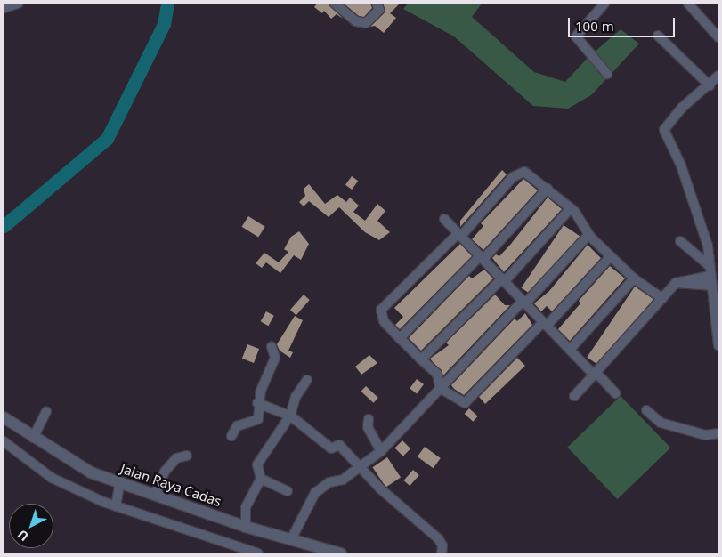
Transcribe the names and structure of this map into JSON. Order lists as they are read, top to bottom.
{
  "streets": {
    "street": ["Jalan Raya Cadas"]
  },
  "scale_bar": "100 m",
  "north": "bottom left"
}
